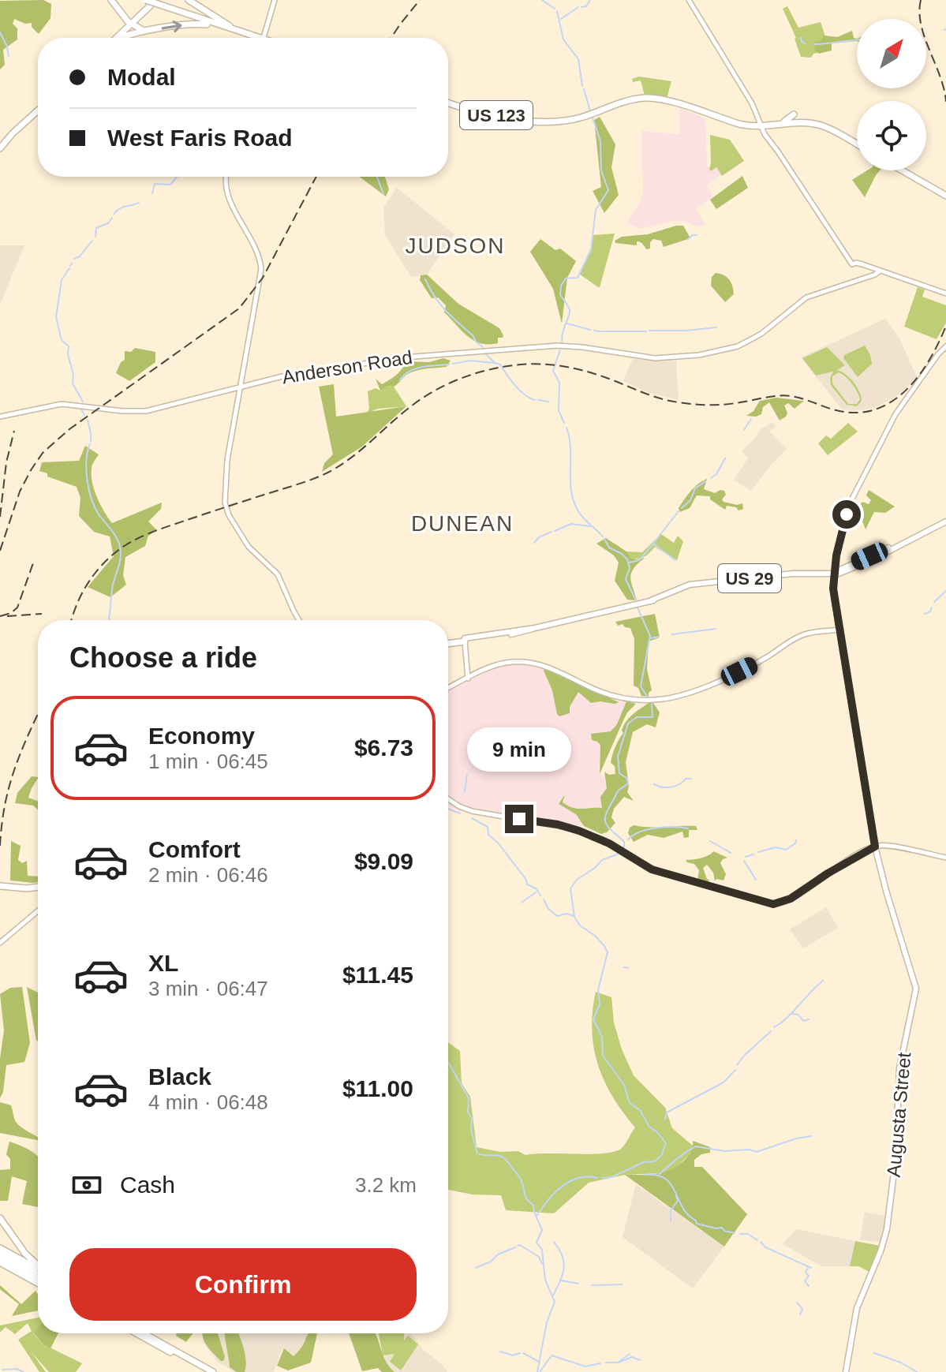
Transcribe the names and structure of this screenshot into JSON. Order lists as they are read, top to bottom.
{
  "streets": {
    "highway": ["US 123"],
    "main road": ["Anderson Road", "US 29", "Augusta Street"]
  },
  "crossings": [
    ["US 29", "Augusta Street"]
  ],
  "districts": ["JUDSON", "DUNEAN"],
  "north": "top right",
  "page": {
    "banner": ["Modal", "West Faris Road"],
    "heading": "Choose a ride",
    "list": [
      {
        "name": "Economy",
        "note": "1 min · 06:45",
        "value": "$6.73"
      },
      {
        "name": "Comfort",
        "note": "2 min · 06:46",
        "value": "$9.09"
      },
      {
        "name": "XL",
        "note": "3 min · 06:47",
        "value": "$11.45"
      },
      {
        "name": "Black",
        "note": "4 min · 06:48",
        "value": "$11.00"
      }
    ],
    "bubble": "9 min",
    "pay": ["Cash", "3.2 km"],
    "buttons": "Confirm"
  }
}
